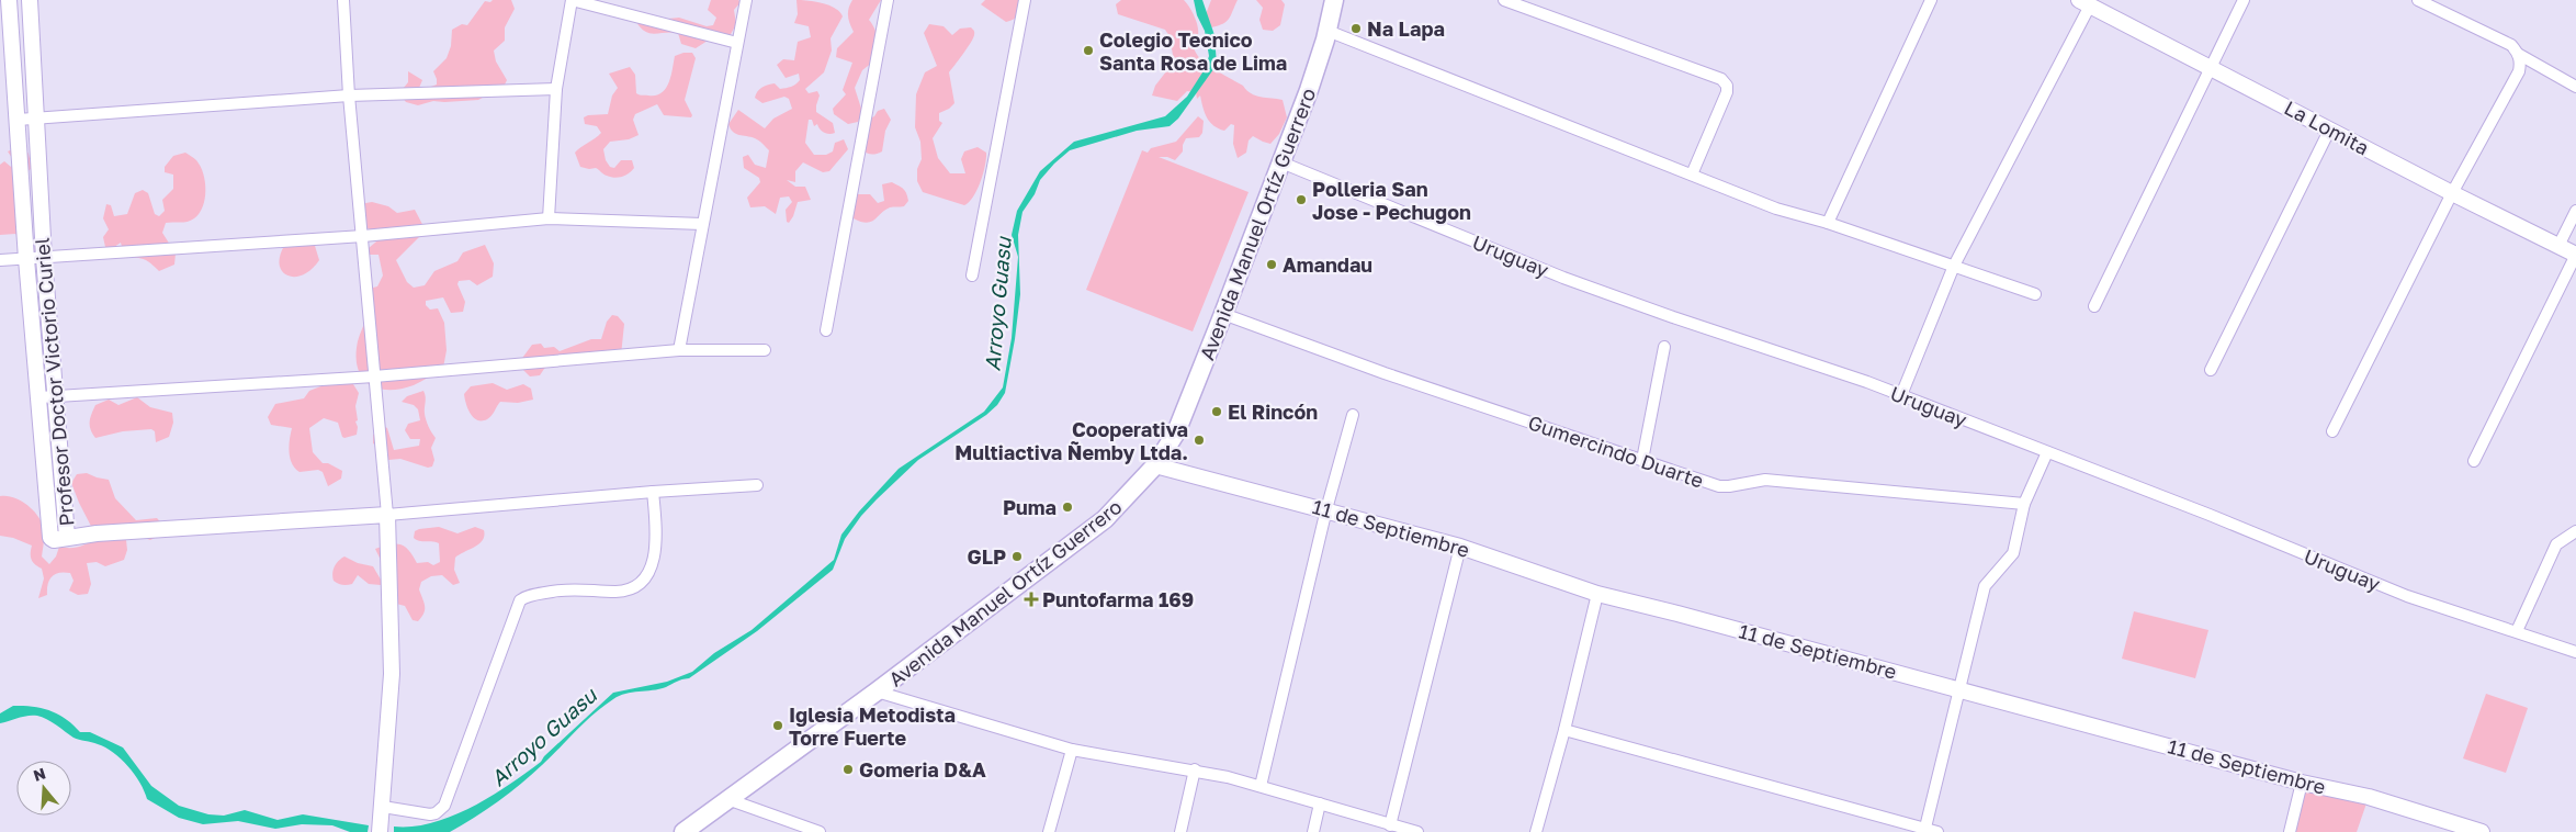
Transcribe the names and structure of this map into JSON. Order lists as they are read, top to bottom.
{
  "streets": {
    "main road": [
      "La Lomita",
      "Avenida Manuel Ortíz Guerrero",
      "Profesor Doctor Victorio Curiel",
      "11 de Septiembre"
    ],
    "street": ["Uruguay", "Gumercindo Duarte"]
  },
  "crossings": [
    ["Avenida Manuel Ortíz Guerrero", "Uruguay"],
    ["Avenida Manuel Ortíz Guerrero", "Gumercindo Duarte"],
    ["Avenida Manuel Ortíz Guerrero", "11 de Septiembre"]
  ],
  "water": ["Arroyo Guasu"],
  "places": {
    "other": [
      "Na Lapa",
      "Colegio Tecnico Santa Rosa de Lima",
      "Polleria San Jose - Pechugon",
      "Amandau",
      "El Rincón",
      "Cooperativa Multiactiva Ñemby Ltda.",
      "Puma",
      "GLP",
      "Iglesia Metodista Torre Fuerte",
      "Gomeria D&A"
    ],
    "health": ["Puntofarma 169"]
  },
  "north": "top"
}
